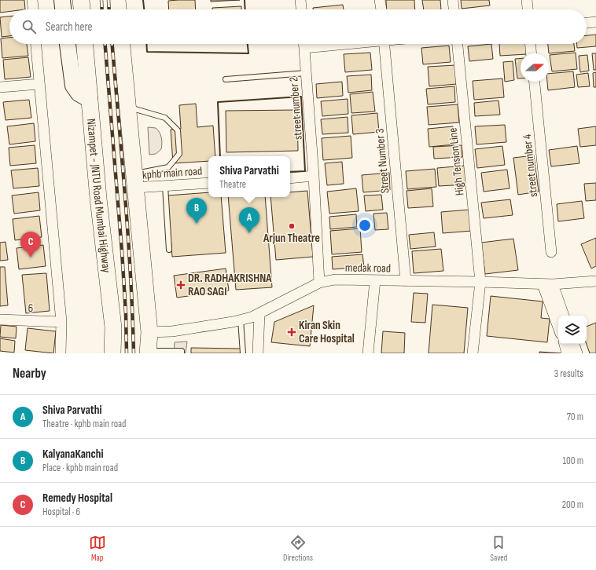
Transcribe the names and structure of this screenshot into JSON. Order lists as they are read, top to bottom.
{
  "streets": {
    "highway": ["Nizampet - JNTU Road Mumbai Highway"],
    "street": [
      "street number 2",
      "Street Number 3",
      "High Tension Line",
      "street number 4",
      "kphb main road",
      "medak road",
      "6"
    ]
  },
  "crossings": [
    ["street number 2", "medak road"],
    ["Street Number 3", "medak road"],
    ["High Tension Line", "medak road"]
  ],
  "places": {
    "other": ["Arjun Theatre"],
    "health": ["DR. RADHAKRISHNA RAO SAGI", "Kiran Skin Care Hospital"]
  },
  "north": "right",
  "page": {
    "search": "Search here",
    "popup": ["Shiva Parvathi", "Theatre"],
    "pins": ["B", "A", "C"],
    "heading": ["Nearby", "3 results"],
    "list": [
      {
        "mark": "A",
        "name": "Shiva Parvathi",
        "note": "Theatre · kphb main road",
        "value": "70 m"
      },
      {
        "mark": "B",
        "name": "KalyanaKanchi",
        "note": "Place · kphb main road",
        "value": "100 m"
      },
      {
        "mark": "C",
        "name": "Remedy Hospital",
        "note": "Hospital · 6",
        "value": "200 m"
      }
    ],
    "nav": ["Map", "Directions", "Saved"]
  }
}
